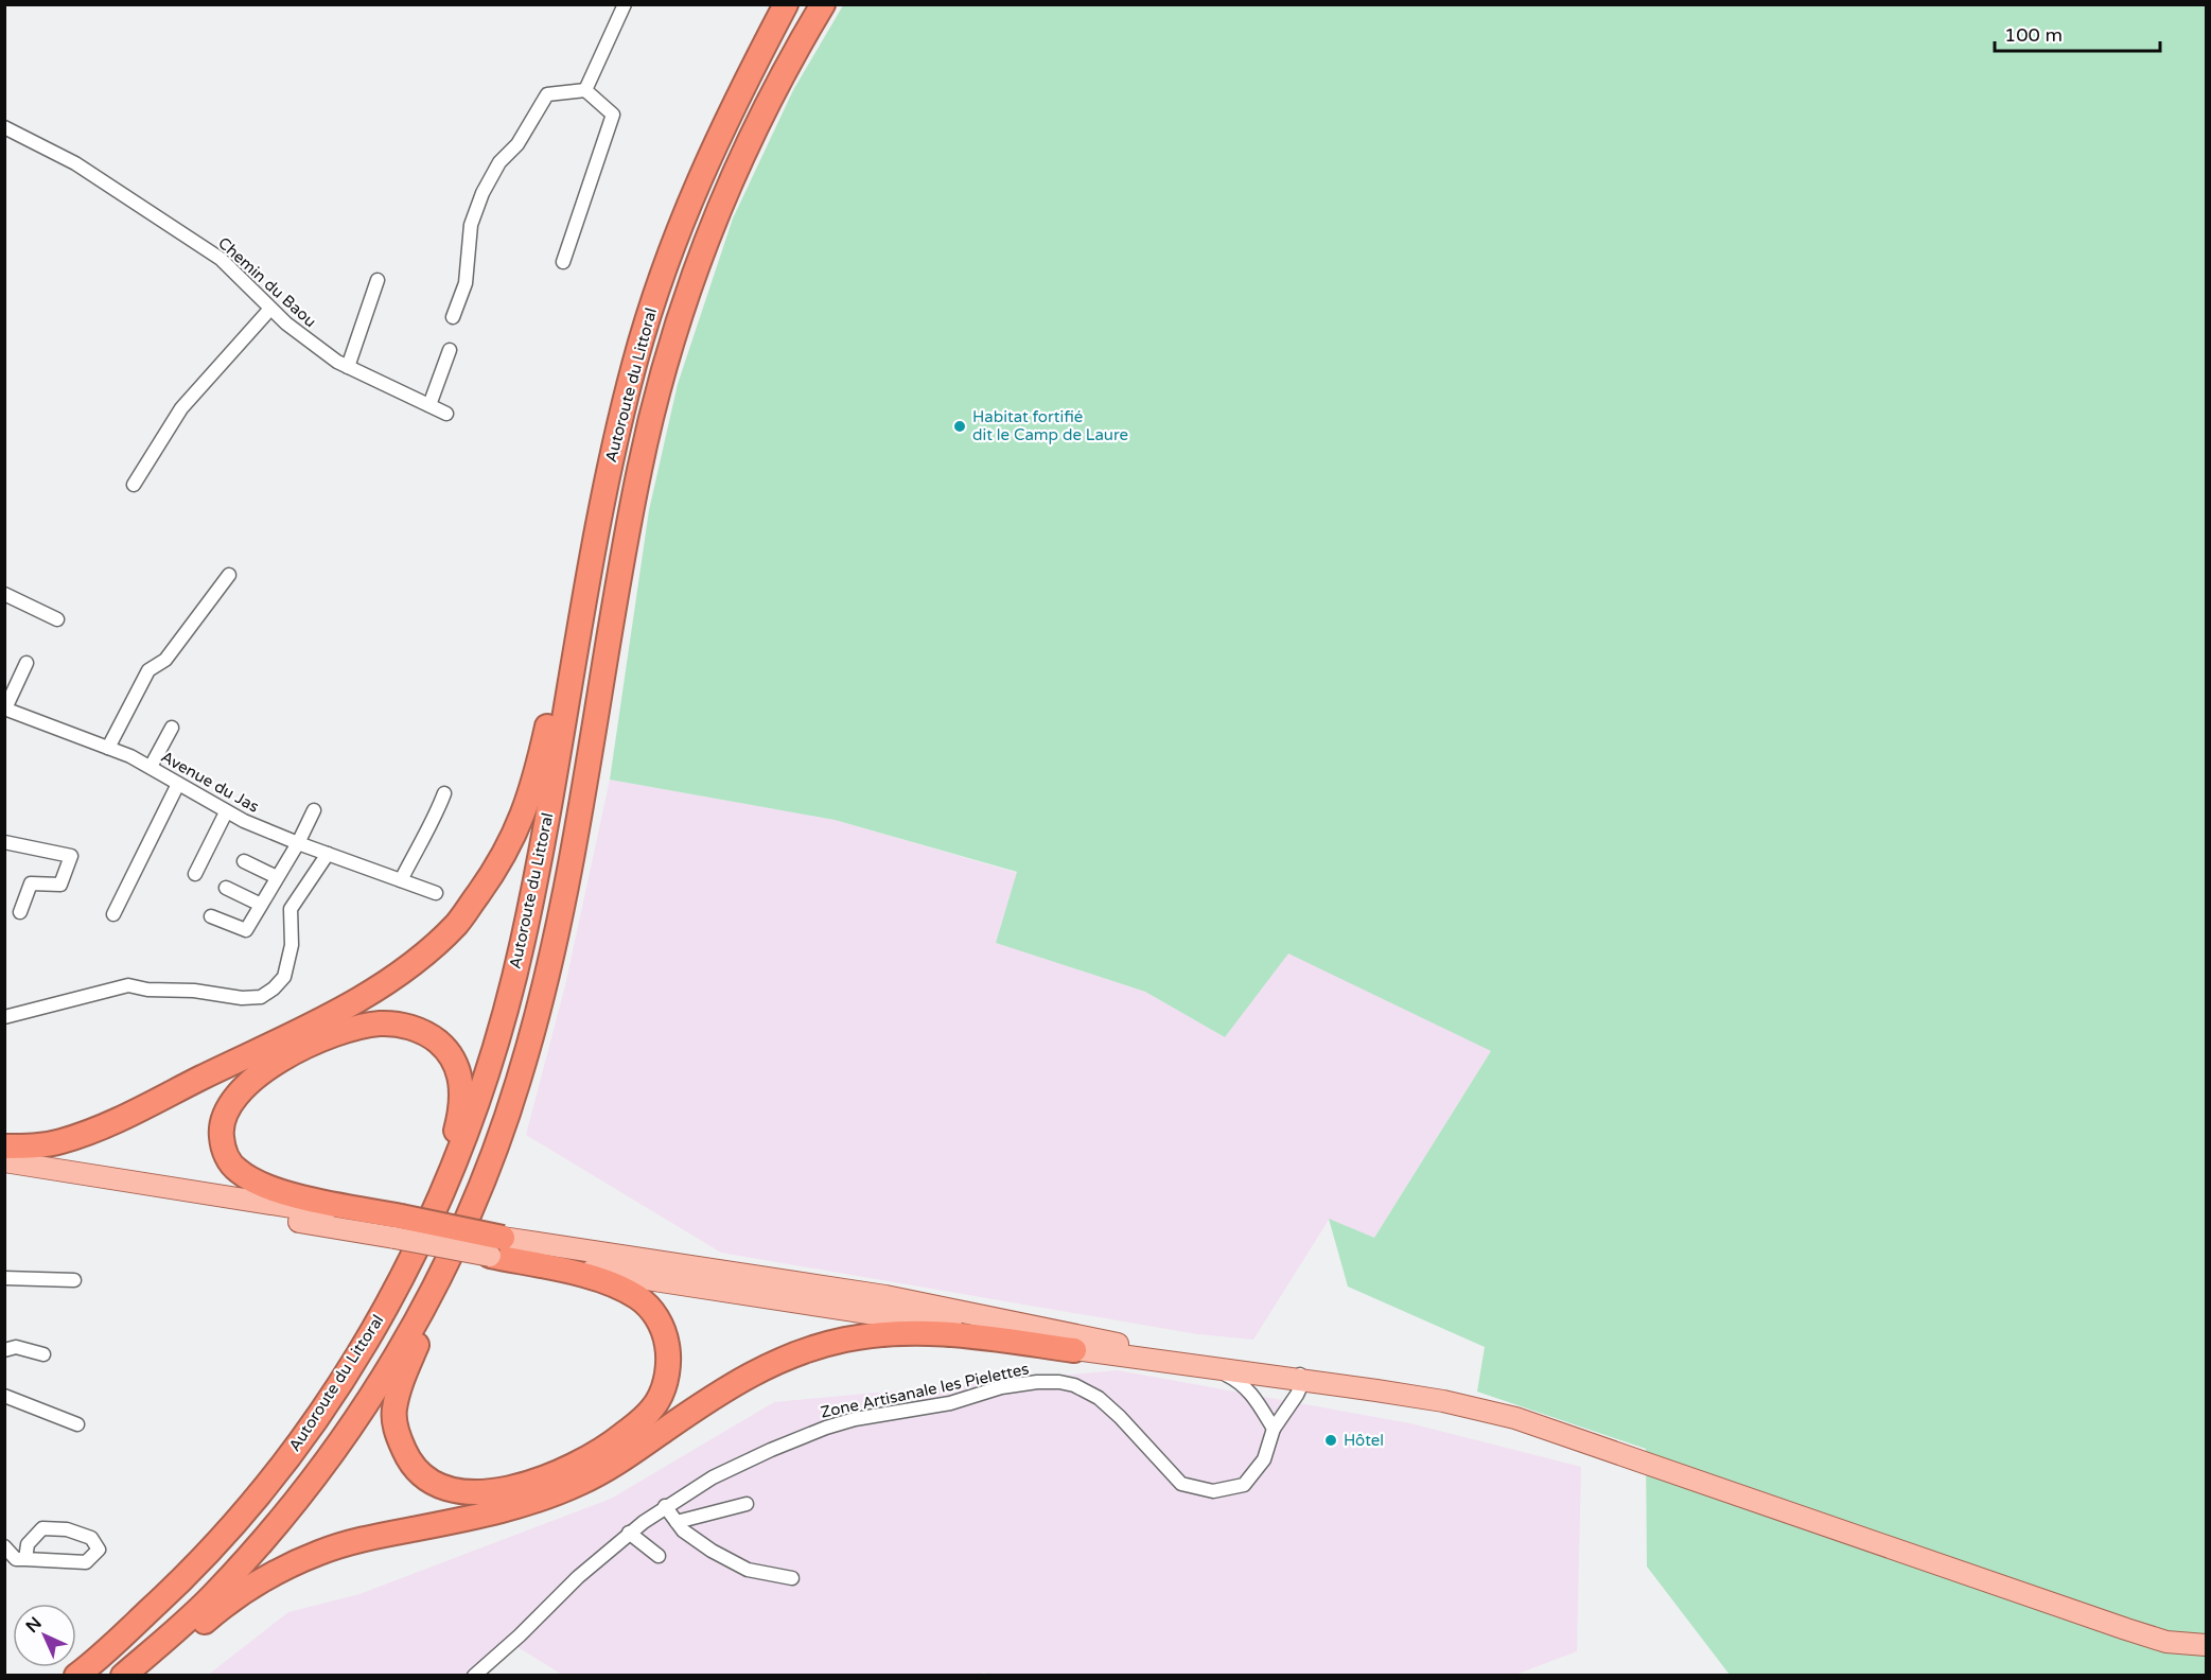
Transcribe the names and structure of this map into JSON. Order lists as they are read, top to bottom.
{
  "streets": {
    "highway": ["Autoroute du Littoral"],
    "street": ["Chemin du Baou", "Avenue du Jas", "Zone Artisanale les Pielettes"]
  },
  "places": ["Habitat fortifié dit le Camp de Laure", "Hôtel"],
  "scale_bar": "100 m",
  "north": "top left"
}
